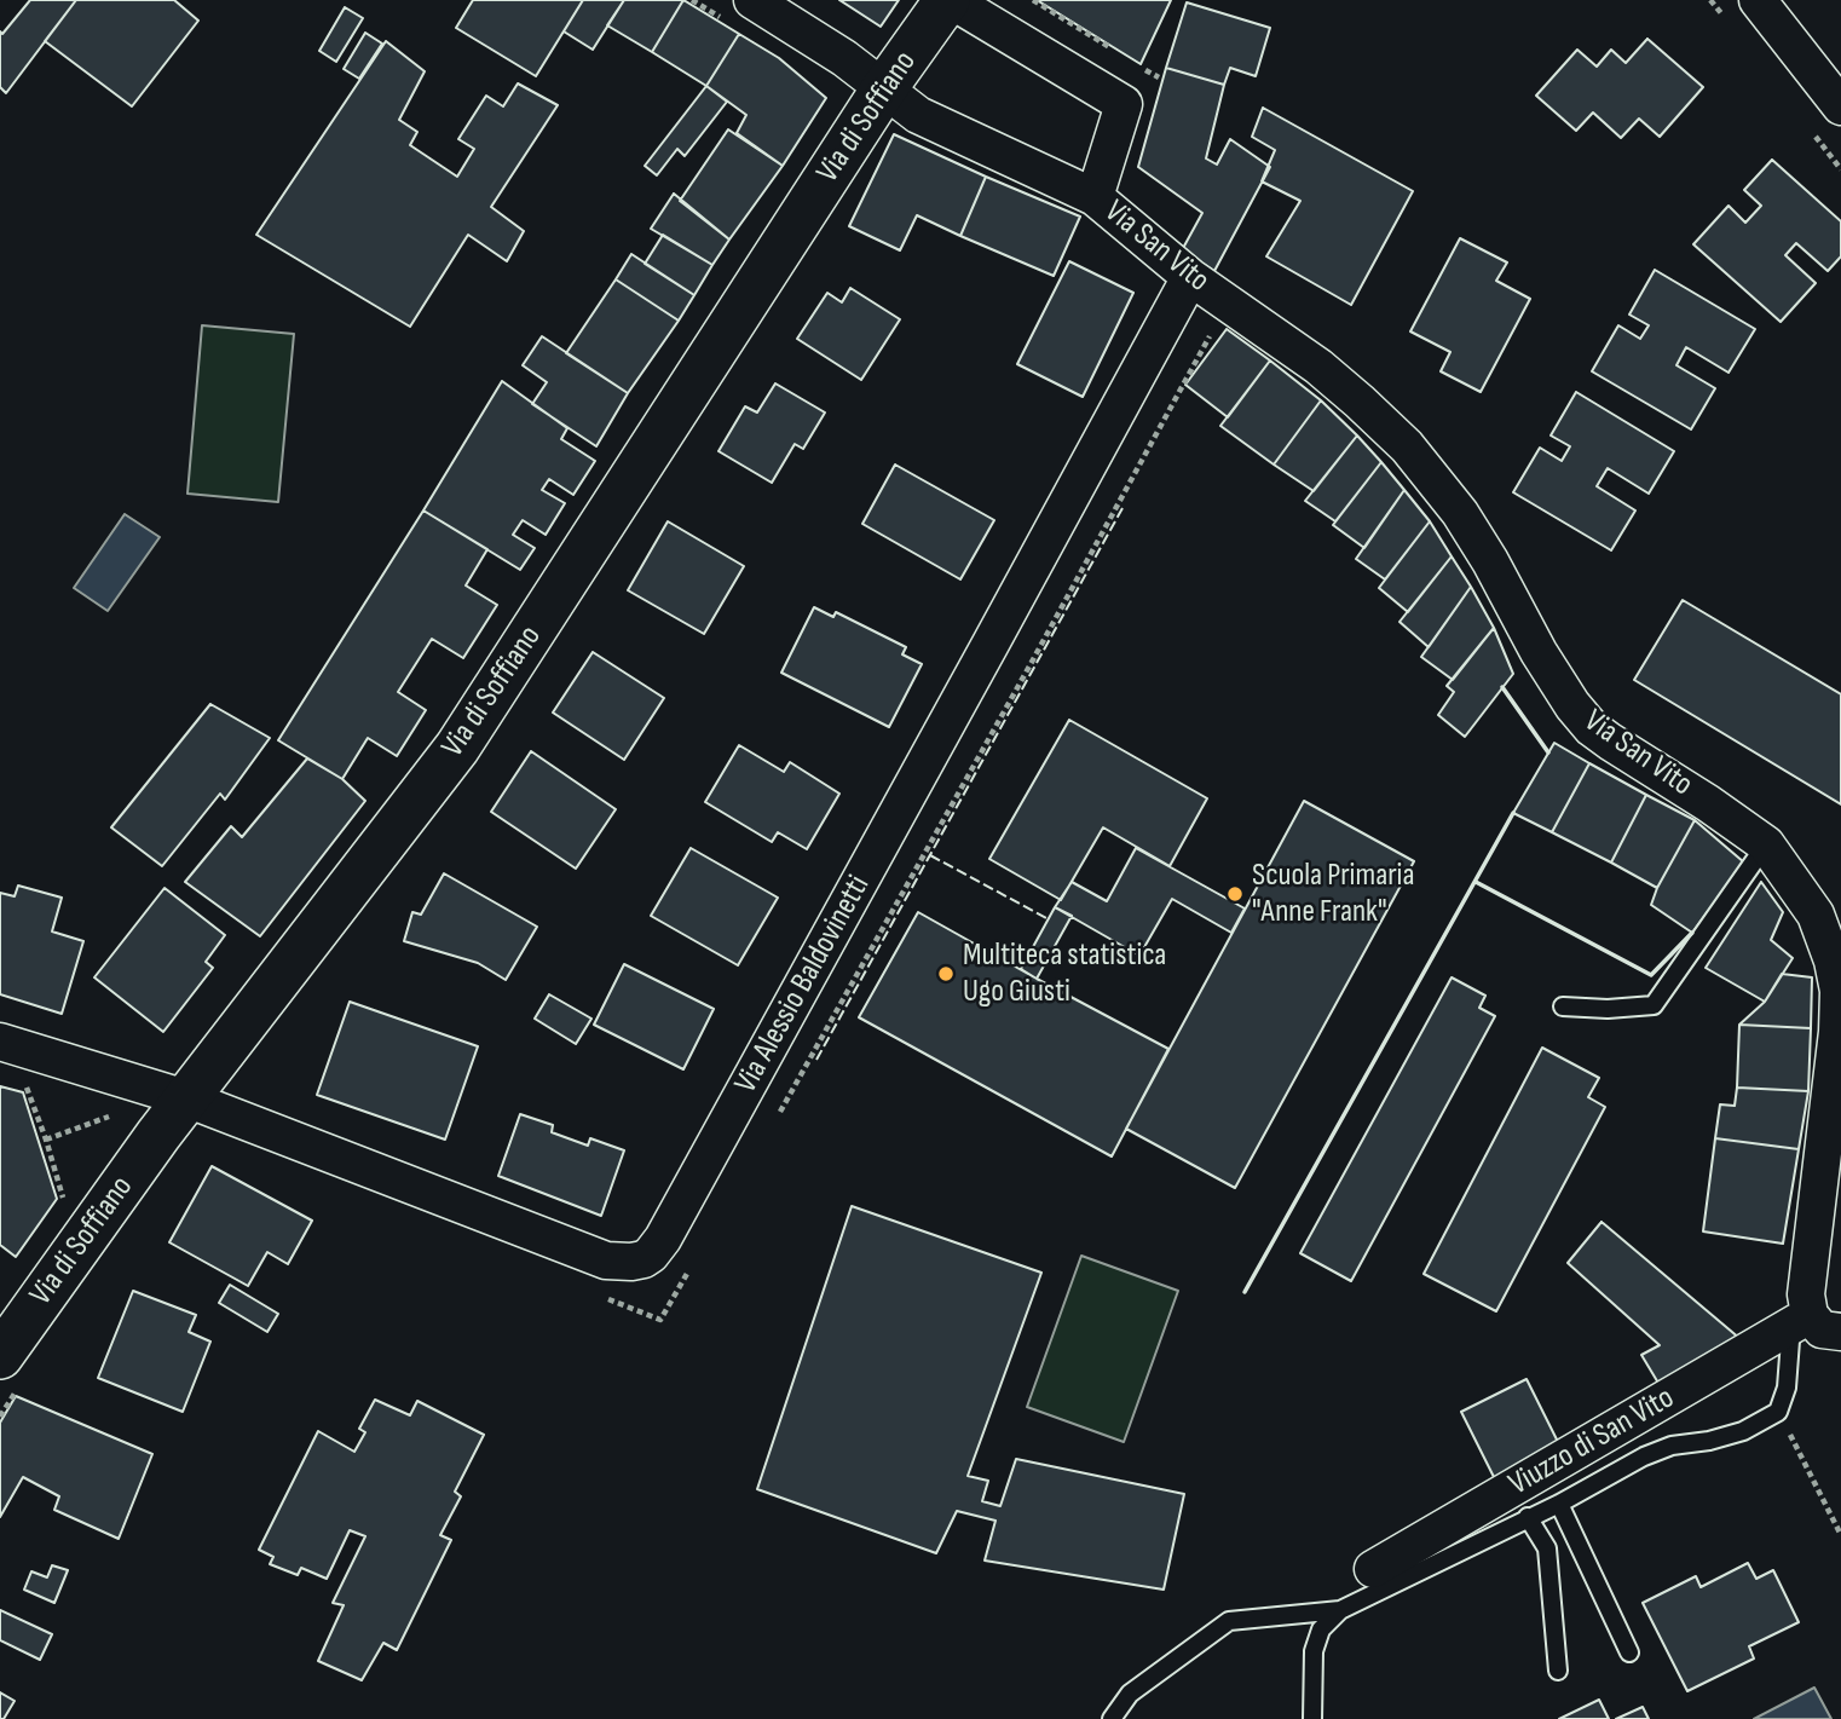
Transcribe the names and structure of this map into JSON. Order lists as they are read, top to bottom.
{
  "streets": {
    "street": [
      "Via di Soffiano",
      "Via San Vito",
      "Via Alessio Baldovinetti",
      "Viuzzo di San Vito"
    ]
  },
  "crossings": [
    ["Via di Soffiano", "Via San Vito"],
    ["Via di Soffiano", "Via Alessio Baldovinetti"],
    ["Via San Vito", "Via Alessio Baldovinetti"],
    ["Via San Vito", "Viuzzo di San Vito"]
  ],
  "places": ["Scuola Primaria \"Anne Frank\"", "Multiteca statistica Ugo Giusti"]
}
